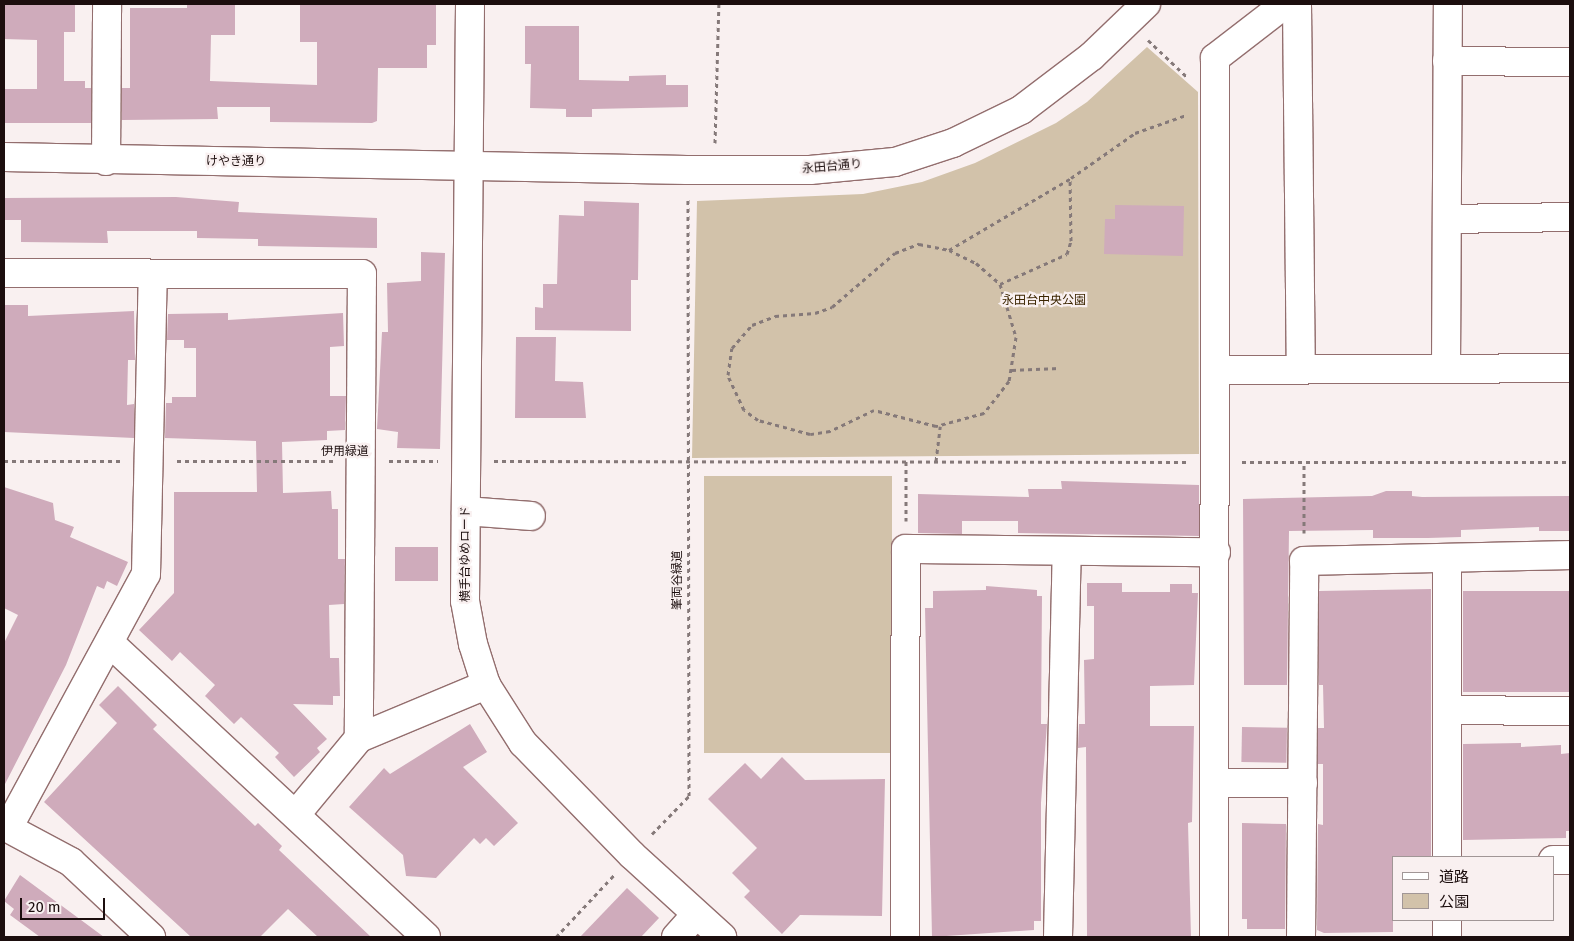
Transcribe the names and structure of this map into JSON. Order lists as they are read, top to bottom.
{
  "streets": {
    "street": ["けやき通り", "永田台通り", "横手台ゆめロード"],
    "path": ["伊用緑道", "峯両谷緑道"]
  },
  "crossings": [
    ["けやき通り", "永田台通り"],
    ["けやき通り", "横手台ゆめロード"],
    ["永田台通り", "横手台ゆめロード"],
    ["永田台通り", "峯両谷緑道"],
    ["伊用緑道", "横手台ゆめロード"],
    ["伊用緑道", "峯両谷緑道"],
    ["横手台ゆめロード", "峯両谷緑道"]
  ],
  "parks": ["永田台中央公園"],
  "legend": ["道路", "公園"],
  "scale_bar": "20 m"
}
